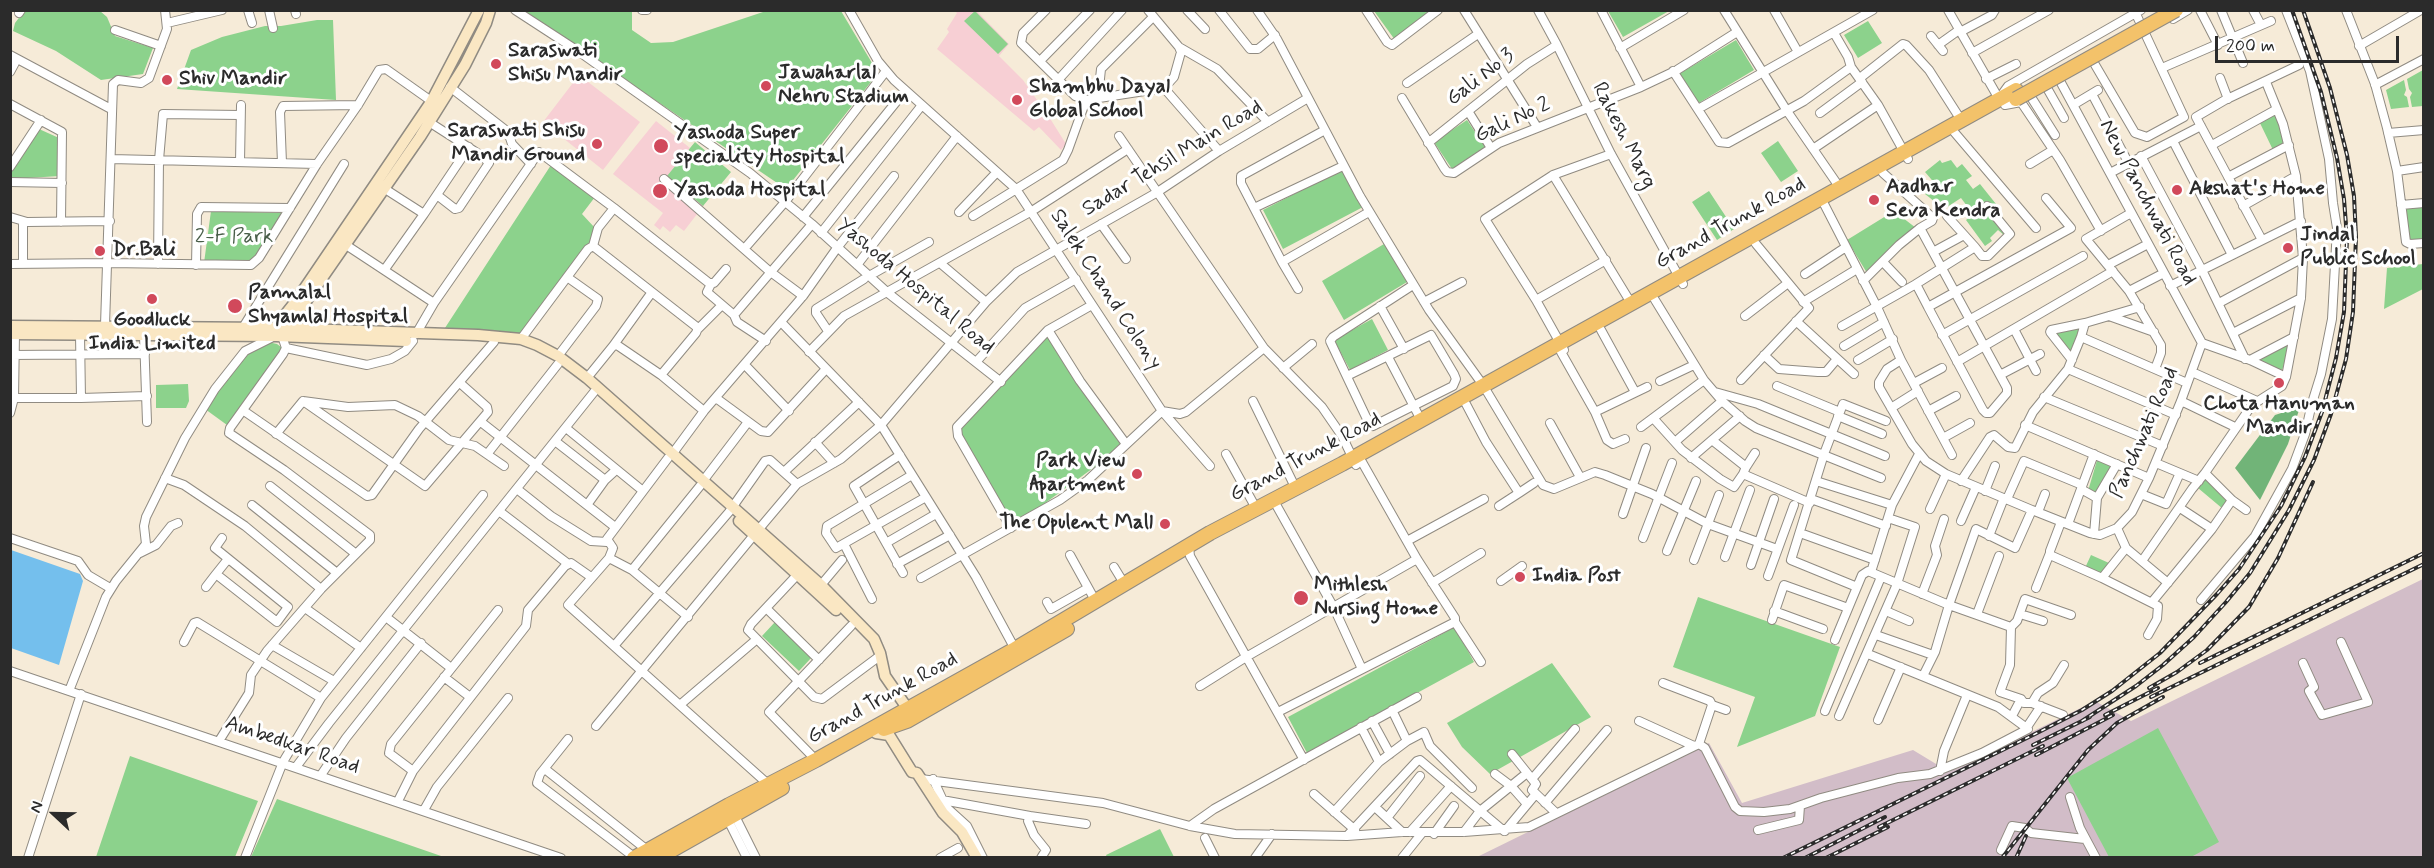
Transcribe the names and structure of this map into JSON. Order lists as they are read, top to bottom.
{
  "streets": {
    "highway": ["Grand Trunk Road"],
    "street": [
      "Gali No 3",
      "Gali No 2",
      "Rakesh Marg",
      "Sadar Tehsil Main Road",
      "New Panchwati Road",
      "Yashoda Hospital Road",
      "Salek Chand Colony",
      "Panchwati Road",
      "Ambedkar Road"
    ]
  },
  "crossings": [
    ["Gali No 3", "Gali No 2"],
    ["Gali No 3", "Rakesh Marg"],
    ["Gali No 2", "Rakesh Marg"],
    ["Rakesh Marg", "Grand Trunk Road"],
    ["Sadar Tehsil Main Road", "Yashoda Hospital Road"],
    ["Sadar Tehsil Main Road", "Salek Chand Colony"],
    ["New Panchwati Road", "Panchwati Road"]
  ],
  "parks": ["2-F Park"],
  "places": [
    "Saraswati Shisu Mandir",
    "Shiv Mandir",
    "Jawaharlal Nehru Stadium",
    "Shambhu Dayal Global School",
    "Saraswati Shisu Mandir Ground",
    "Yashoda Super speciality Hospital",
    "Akshat's Home",
    "Yashoda Hospital",
    "Aadhar Seva Kendra",
    "Jindal Public School",
    "Dr.Bali",
    "Goodluck India Limited",
    "Pannalal Shyamlal Hospital",
    "Chota Hanuman Mandir",
    "Park View Apartment",
    "The Opulent Mall",
    "India Post",
    "Mithlesh Nursing Home"
  ],
  "scale_bar": "200 m",
  "north": "left"
}
